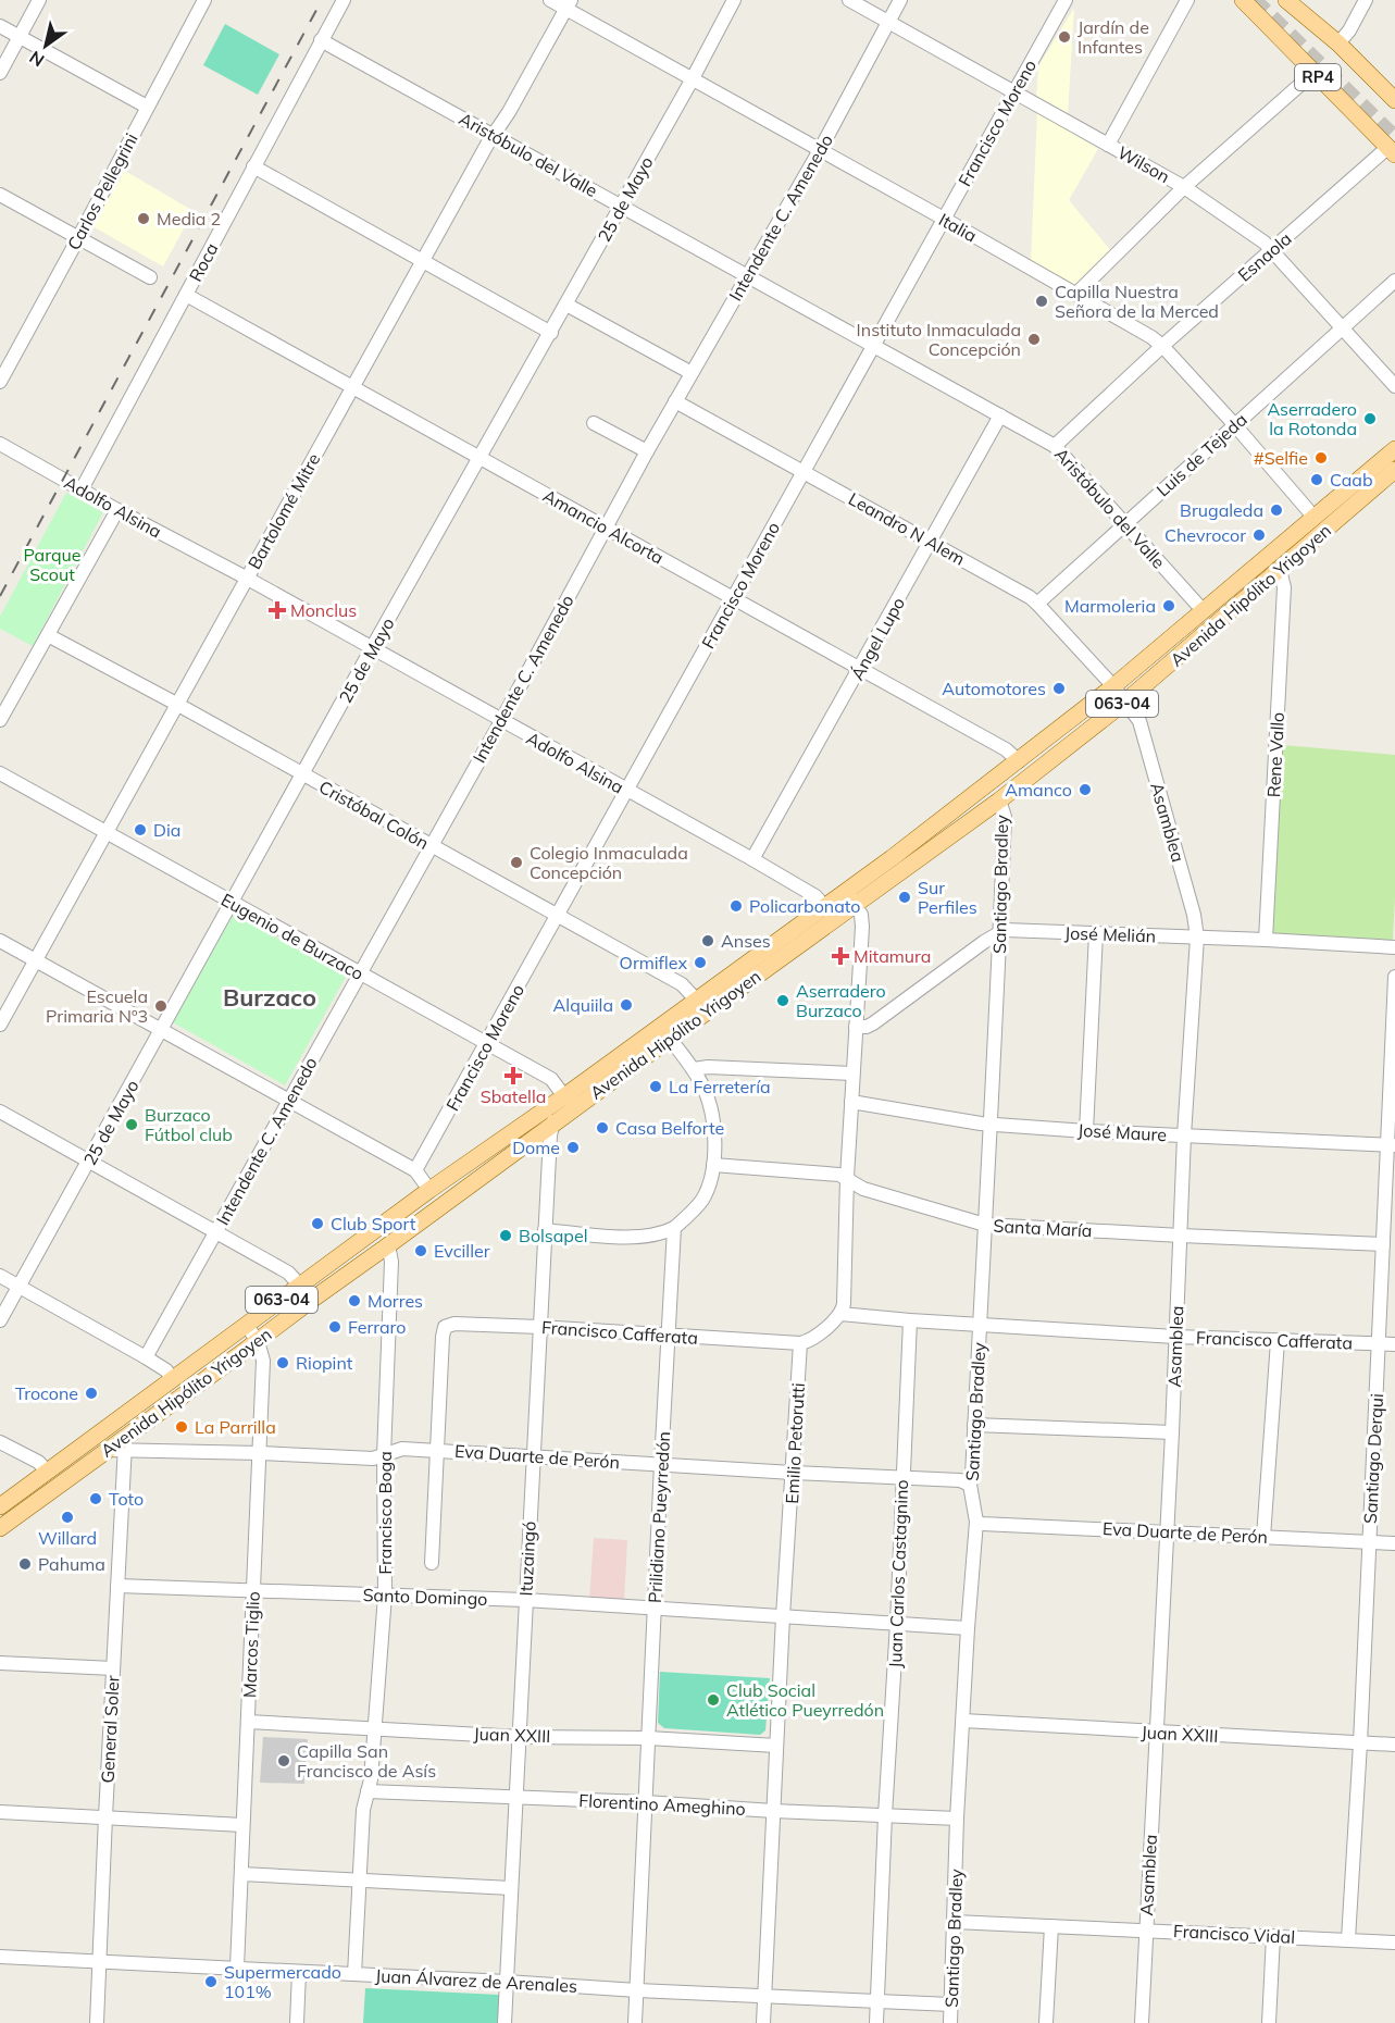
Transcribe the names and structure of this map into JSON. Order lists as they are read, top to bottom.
{
  "streets": {
    "main road": ["RP4", "Avenida Hipólito Yrigoyen", "063-04"],
    "street": [
      "Francisco Moreno",
      "Aristóbulo del Valle",
      "Wilson",
      "Carlos Pellegrini",
      "25 de Mayo",
      "Intendente C. Amenedo",
      "Italia",
      "Esnaola",
      "Roca",
      "Luis de Tejeda",
      "Adolfo Alsina",
      "Bartolomé Mitre",
      "Amancio Alcorta",
      "Leandro N Alem",
      "Ángel Lupo",
      "Rene Vallo",
      "Cristóbal Colón",
      "Asamblea",
      "Santiago Bradley",
      "José Melián",
      "Eugenio de Burzaco",
      "José Maure",
      "Santa María",
      "Francisco Cafferata",
      "Emilio Petorutti",
      "Eva Duarte de Perón",
      "Santiago Derqui",
      "Francisco Boga",
      "Prilidiano Pueyrredón",
      "Ituzaingó",
      "Juan Carlos Castagnino",
      "Santo Domingo",
      "Marcos Tiglio",
      "General Soler",
      "Juan XXIII",
      "Florentino Ameghino",
      "Francisco Vidal",
      "Juan Álvarez de Arenales"
    ]
  },
  "crossings": [
    ["RP4", "Esnaola"],
    ["Francisco Moreno", "Aristóbulo del Valle"],
    ["Francisco Moreno", "Wilson"],
    ["Francisco Moreno", "Italia"],
    ["Francisco Moreno", "Adolfo Alsina"],
    ["Francisco Moreno", "Amancio Alcorta"],
    ["Francisco Moreno", "Leandro N Alem"],
    ["Francisco Moreno", "Cristóbal Colón"],
    ["Francisco Moreno", "Eugenio de Burzaco"],
    ["Aristóbulo del Valle", "25 de Mayo"],
    ["Aristóbulo del Valle", "Intendente C. Amenedo"],
    ["Aristóbulo del Valle", "Esnaola"],
    ["Aristóbulo del Valle", "Roca"],
    ["Aristóbulo del Valle", "Luis de Tejeda"],
    ["Aristóbulo del Valle", "Bartolomé Mitre"],
    ["Aristóbulo del Valle", "Avenida Hipólito Yrigoyen"],
    ["Aristóbulo del Valle", "Ángel Lupo"],
    ["Wilson", "Intendente C. Amenedo"],
    ["Wilson", "Esnaola"],
    ["Wilson", "Luis de Tejeda"],
    ["25 de Mayo", "Italia"],
    ["25 de Mayo", "Adolfo Alsina"],
    ["25 de Mayo", "Amancio Alcorta"],
    ["25 de Mayo", "Cristóbal Colón"],
    ["25 de Mayo", "Eugenio de Burzaco"],
    ["Intendente C. Amenedo", "Italia"],
    ["Intendente C. Amenedo", "Adolfo Alsina"],
    ["Intendente C. Amenedo", "Amancio Alcorta"],
    ["Intendente C. Amenedo", "Leandro N Alem"],
    ["Intendente C. Amenedo", "Cristóbal Colón"],
    ["Intendente C. Amenedo", "Eugenio de Burzaco"],
    ["Italia", "Esnaola"],
    ["Italia", "Luis de Tejeda"],
    ["Italia", "Bartolomé Mitre"],
    ["Italia", "Avenida Hipólito Yrigoyen"],
    ["Roca", "Adolfo Alsina"],
    ["Roca", "Amancio Alcorta"],
    ["Luis de Tejeda", "Leandro N Alem"],
    ["Adolfo Alsina", "Bartolomé Mitre"],
    ["Adolfo Alsina", "Avenida Hipólito Yrigoyen"],
    ["Adolfo Alsina", "Ángel Lupo"],
    ["Bartolomé Mitre", "Amancio Alcorta"],
    ["Bartolomé Mitre", "Cristóbal Colón"],
    ["Bartolomé Mitre", "Eugenio de Burzaco"],
    ["Amancio Alcorta", "Avenida Hipólito Yrigoyen"],
    ["Amancio Alcorta", "Ángel Lupo"],
    ["Leandro N Alem", "Avenida Hipólito Yrigoyen"],
    ["Leandro N Alem", "Ángel Lupo"],
    ["Leandro N Alem", "Asamblea"],
    ["Avenida Hipólito Yrigoyen", "Rene Vallo"],
    ["Avenida Hipólito Yrigoyen", "Cristóbal Colón"],
    ["Avenida Hipólito Yrigoyen", "Asamblea"],
    ["Avenida Hipólito Yrigoyen", "Santiago Bradley"],
    ["Avenida Hipólito Yrigoyen", "Eugenio de Burzaco"],
    ["Avenida Hipólito Yrigoyen", "Santa María"],
    ["Avenida Hipólito Yrigoyen", "Eva Duarte de Perón"],
    ["Avenida Hipólito Yrigoyen", "Francisco Boga"],
    ["Avenida Hipólito Yrigoyen", "Prilidiano Pueyrredón"],
    ["Avenida Hipólito Yrigoyen", "Ituzaingó"],
    ["Avenida Hipólito Yrigoyen", "Marcos Tiglio"],
    ["Avenida Hipólito Yrigoyen", "General Soler"],
    ["Rene Vallo", "José Melián"],
    ["Asamblea", "José Melián"],
    ["Asamblea", "José Maure"],
    ["Asamblea", "Santa María"],
    ["Asamblea", "Francisco Cafferata"],
    ["Asamblea", "Eva Duarte de Perón"],
    ["Asamblea", "Juan XXIII"],
    ["Asamblea", "Francisco Vidal"],
    ["Santiago Bradley", "José Melián"],
    ["Santiago Bradley", "José Maure"],
    ["Santiago Bradley", "Santa María"],
    ["Santiago Bradley", "Francisco Cafferata"],
    ["Santiago Bradley", "Eva Duarte de Perón"],
    ["Santiago Bradley", "Santo Domingo"],
    ["Santiago Bradley", "Juan XXIII"],
    ["Santiago Bradley", "Florentino Ameghino"],
    ["Santiago Bradley", "Francisco Vidal"],
    ["Santiago Bradley", "Juan Álvarez de Arenales"],
    ["Eugenio de Burzaco", "Santa María"],
    ["Eugenio de Burzaco", "Prilidiano Pueyrredón"],
    ["Eugenio de Burzaco", "Ituzaingó"],
    ["José Maure", "Santiago Derqui"],
    ["Santa María", "Santiago Derqui"],
    ["Santa María", "Prilidiano Pueyrredón"],
    ["Santa María", "Ituzaingó"],
    ["Francisco Cafferata", "Emilio Petorutti"],
    ["Francisco Cafferata", "Eva Duarte de Perón"],
    ["Francisco Cafferata", "Santiago Derqui"],
    ["Francisco Cafferata", "Prilidiano Pueyrredón"],
    ["Francisco Cafferata", "Ituzaingó"],
    ["Francisco Cafferata", "Juan Carlos Castagnino"],
    ["Emilio Petorutti", "Eva Duarte de Perón"],
    ["Emilio Petorutti", "Santo Domingo"],
    ["Emilio Petorutti", "Juan XXIII"],
    ["Emilio Petorutti", "Florentino Ameghino"],
    ["Emilio Petorutti", "Juan Álvarez de Arenales"],
    ["Eva Duarte de Perón", "Santiago Derqui"],
    ["Eva Duarte de Perón", "Francisco Boga"],
    ["Eva Duarte de Perón", "Prilidiano Pueyrredón"],
    ["Eva Duarte de Perón", "Ituzaingó"],
    ["Eva Duarte de Perón", "Juan Carlos Castagnino"],
    ["Eva Duarte de Perón", "Marcos Tiglio"],
    ["Eva Duarte de Perón", "General Soler"],
    ["Santiago Derqui", "Juan XXIII"],
    ["Santiago Derqui", "Francisco Vidal"],
    ["Francisco Boga", "Santo Domingo"],
    ["Francisco Boga", "Juan XXIII"],
    ["Francisco Boga", "Florentino Ameghino"],
    ["Francisco Boga", "Juan Álvarez de Arenales"],
    ["Prilidiano Pueyrredón", "Ituzaingó"],
    ["Prilidiano Pueyrredón", "Santo Domingo"],
    ["Prilidiano Pueyrredón", "Juan XXIII"],
    ["Prilidiano Pueyrredón", "Florentino Ameghino"],
    ["Prilidiano Pueyrredón", "Juan Álvarez de Arenales"],
    ["Ituzaingó", "Santo Domingo"],
    ["Ituzaingó", "Juan XXIII"],
    ["Ituzaingó", "Florentino Ameghino"],
    ["Ituzaingó", "Juan Álvarez de Arenales"],
    ["Juan Carlos Castagnino", "Santo Domingo"],
    ["Juan Carlos Castagnino", "Florentino Ameghino"],
    ["Juan Carlos Castagnino", "Juan Álvarez de Arenales"],
    ["Santo Domingo", "Marcos Tiglio"],
    ["Santo Domingo", "General Soler"],
    ["Marcos Tiglio", "Juan XXIII"],
    ["Marcos Tiglio", "Juan Álvarez de Arenales"],
    ["General Soler", "Juan Álvarez de Arenales"]
  ],
  "districts": ["Burzaco"],
  "parks": ["Parque Scout"],
  "places": {
    "other": [
      "Jardín de Infantes",
      "Media 2",
      "Capilla Nuestra Señora de la Merced",
      "Instituto Inmaculada Concepción",
      "Aserradero la Rotonda",
      "#Selfie",
      "Caab",
      "Brugaleda",
      "Chevrocor",
      "Marmoleria",
      "Automotores",
      "Amanco",
      "Dia",
      "Colegio Inmaculada Concepción",
      "Sur Perfiles",
      "Policarbonato",
      "Anses",
      "Ormiflex",
      "Aserradero Burzaco",
      "Alquiila",
      "Escuela Primaria Nº3",
      "La Ferretería",
      "Burzaco Fútbol club",
      "Casa Belforte",
      "Dome",
      "Club Sport",
      "Bolsapel",
      "Evciller",
      "Morres",
      "Ferraro",
      "Riopint",
      "Trocone",
      "La Parrilla",
      "Toto",
      "Willard",
      "Pahuma",
      "Club Social Atlético Pueyrredón",
      "Capilla San Francisco de Asís",
      "Supermercado 101%"
    ],
    "health": ["Monclus", "Mitamura", "Sbatella"]
  },
  "north": "bottom left"
}
